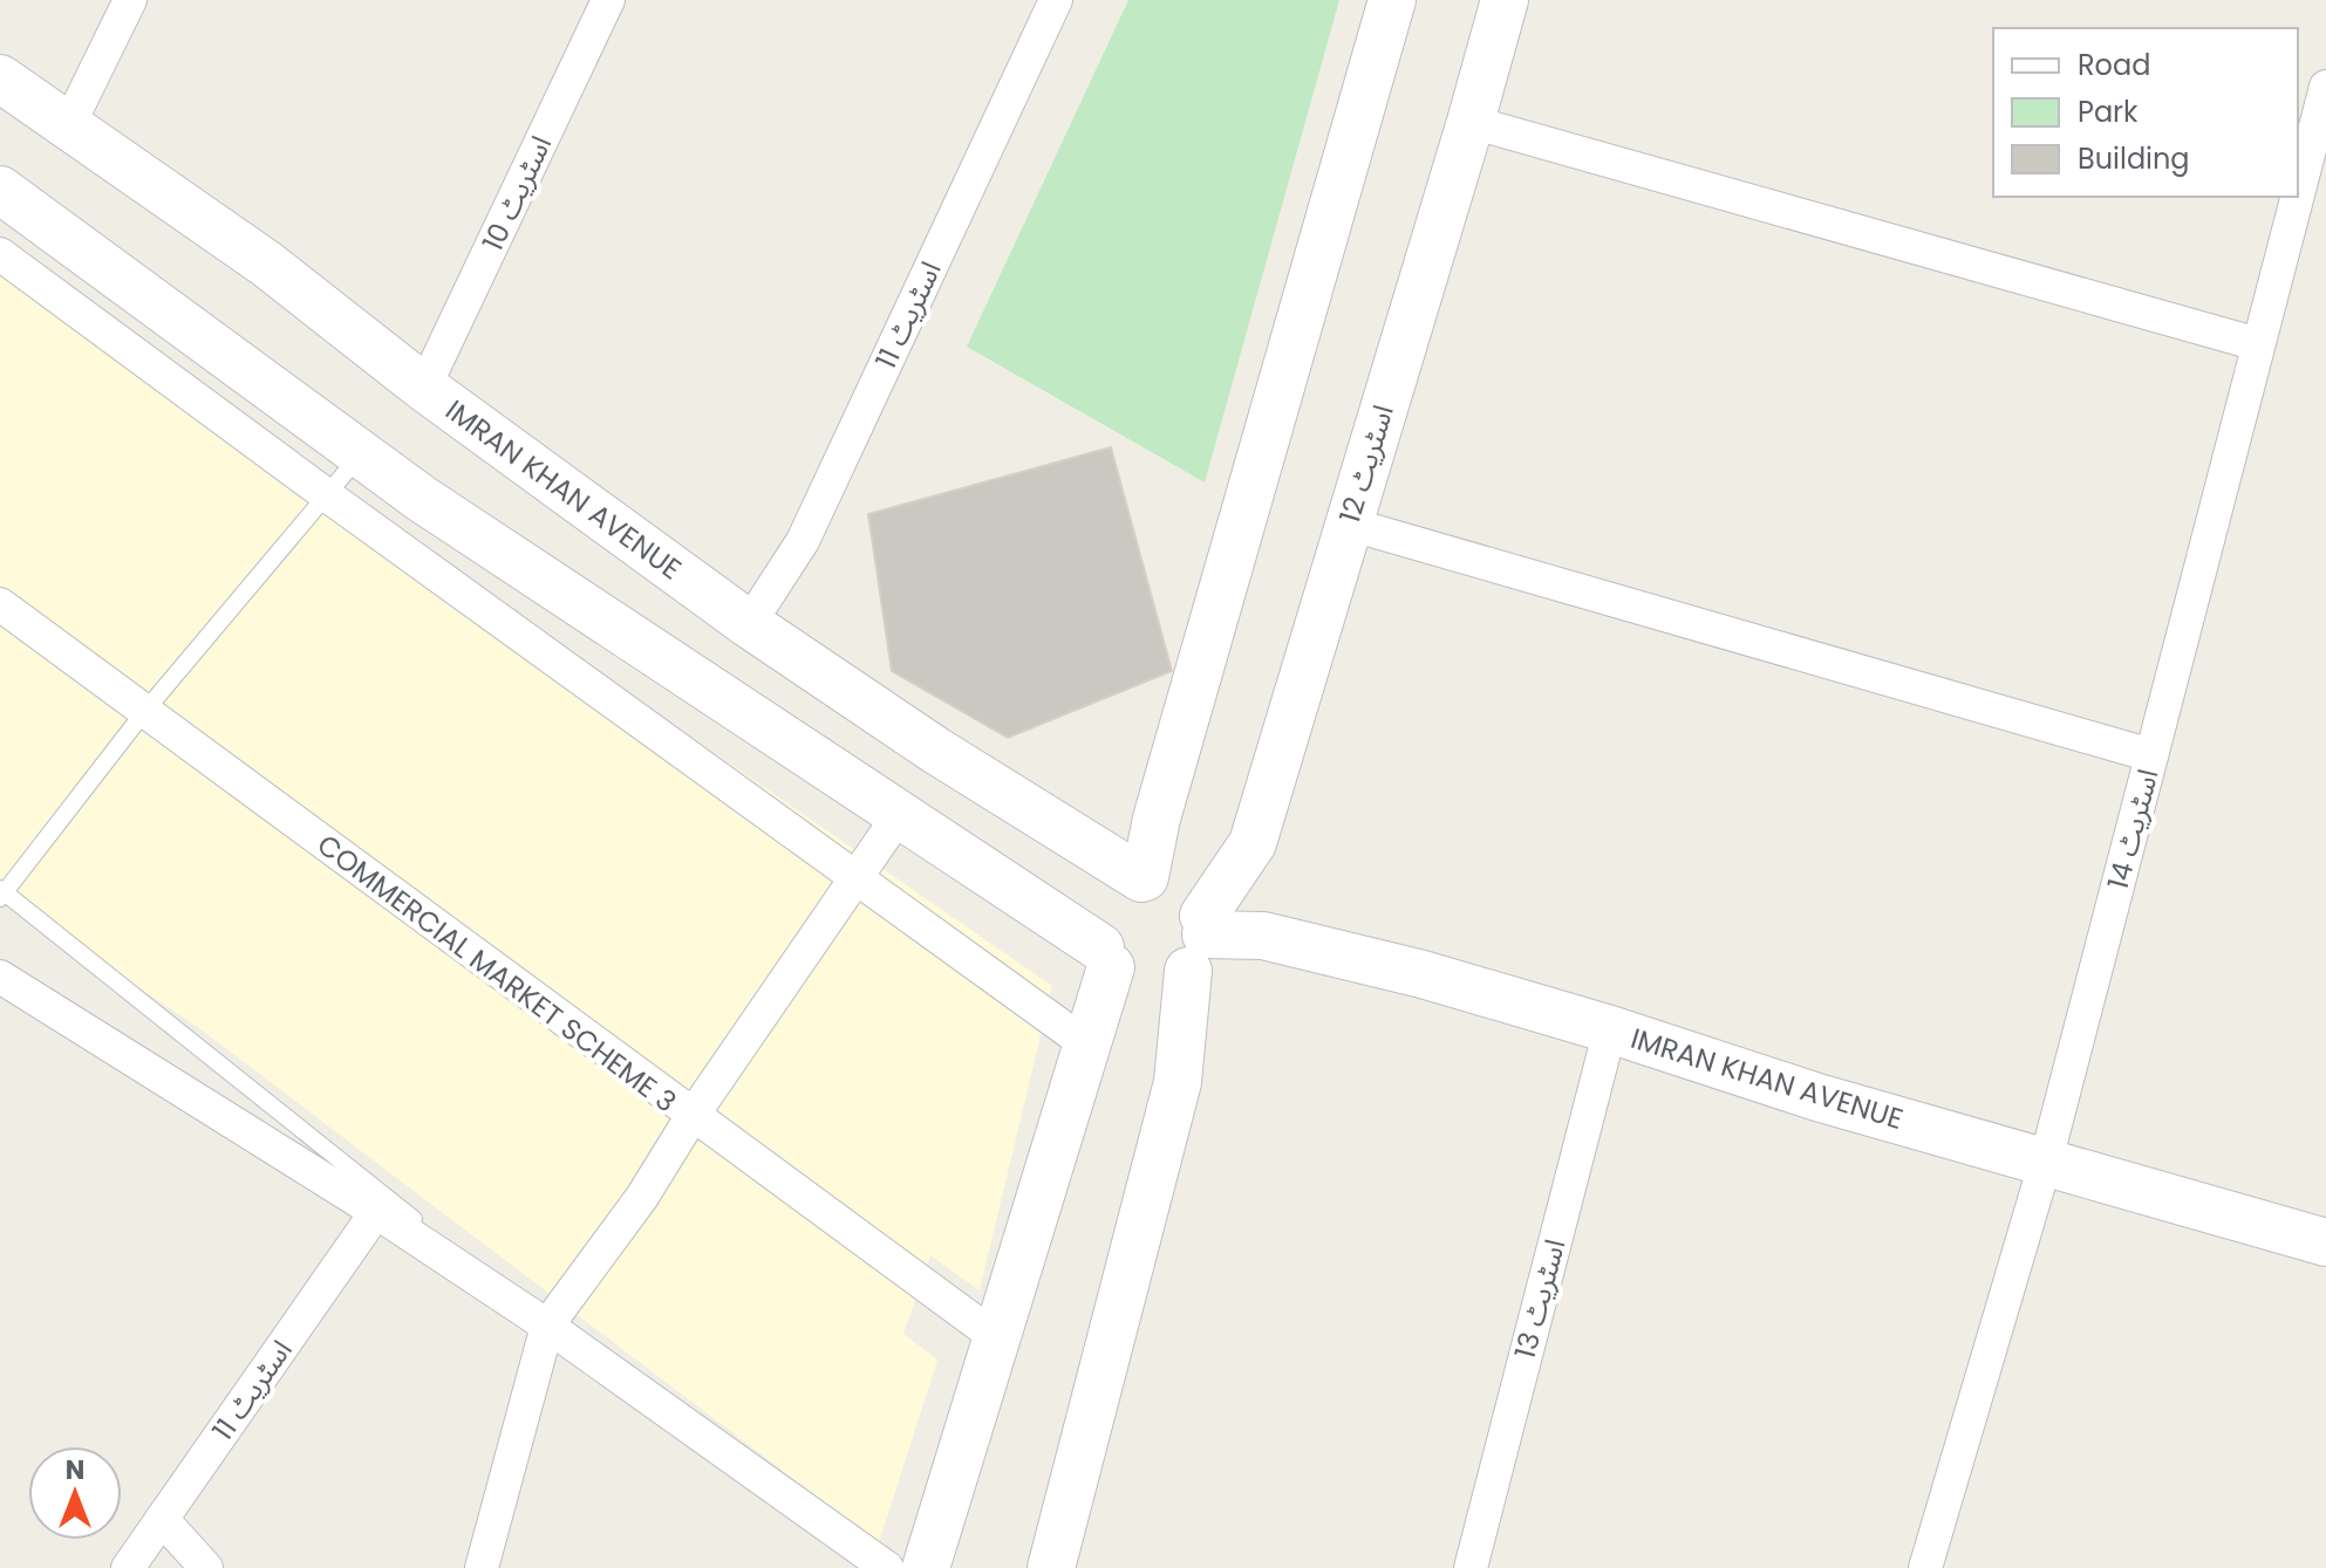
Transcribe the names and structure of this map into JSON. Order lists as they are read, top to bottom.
{
  "streets": {
    "main road": ["اسٹریٹ 12", "IMRAN KHAN AVENUE"],
    "street": [
      "اسٹریٹ 10",
      "اسٹریٹ 11",
      "اسٹریٹ 14",
      "COMMERCIAL MARKET SCHEME 3",
      "اسٹریٹ 13"
    ]
  },
  "crossings": [
    ["اسٹریٹ 10", "IMRAN KHAN AVENUE"],
    ["اسٹریٹ 11", "IMRAN KHAN AVENUE"],
    ["اسٹریٹ 12", "IMRAN KHAN AVENUE"],
    ["IMRAN KHAN AVENUE", "اسٹریٹ 14"],
    ["IMRAN KHAN AVENUE", "اسٹریٹ 13"]
  ],
  "legend": ["Road", "Park", "Building"],
  "north": "top"
}
